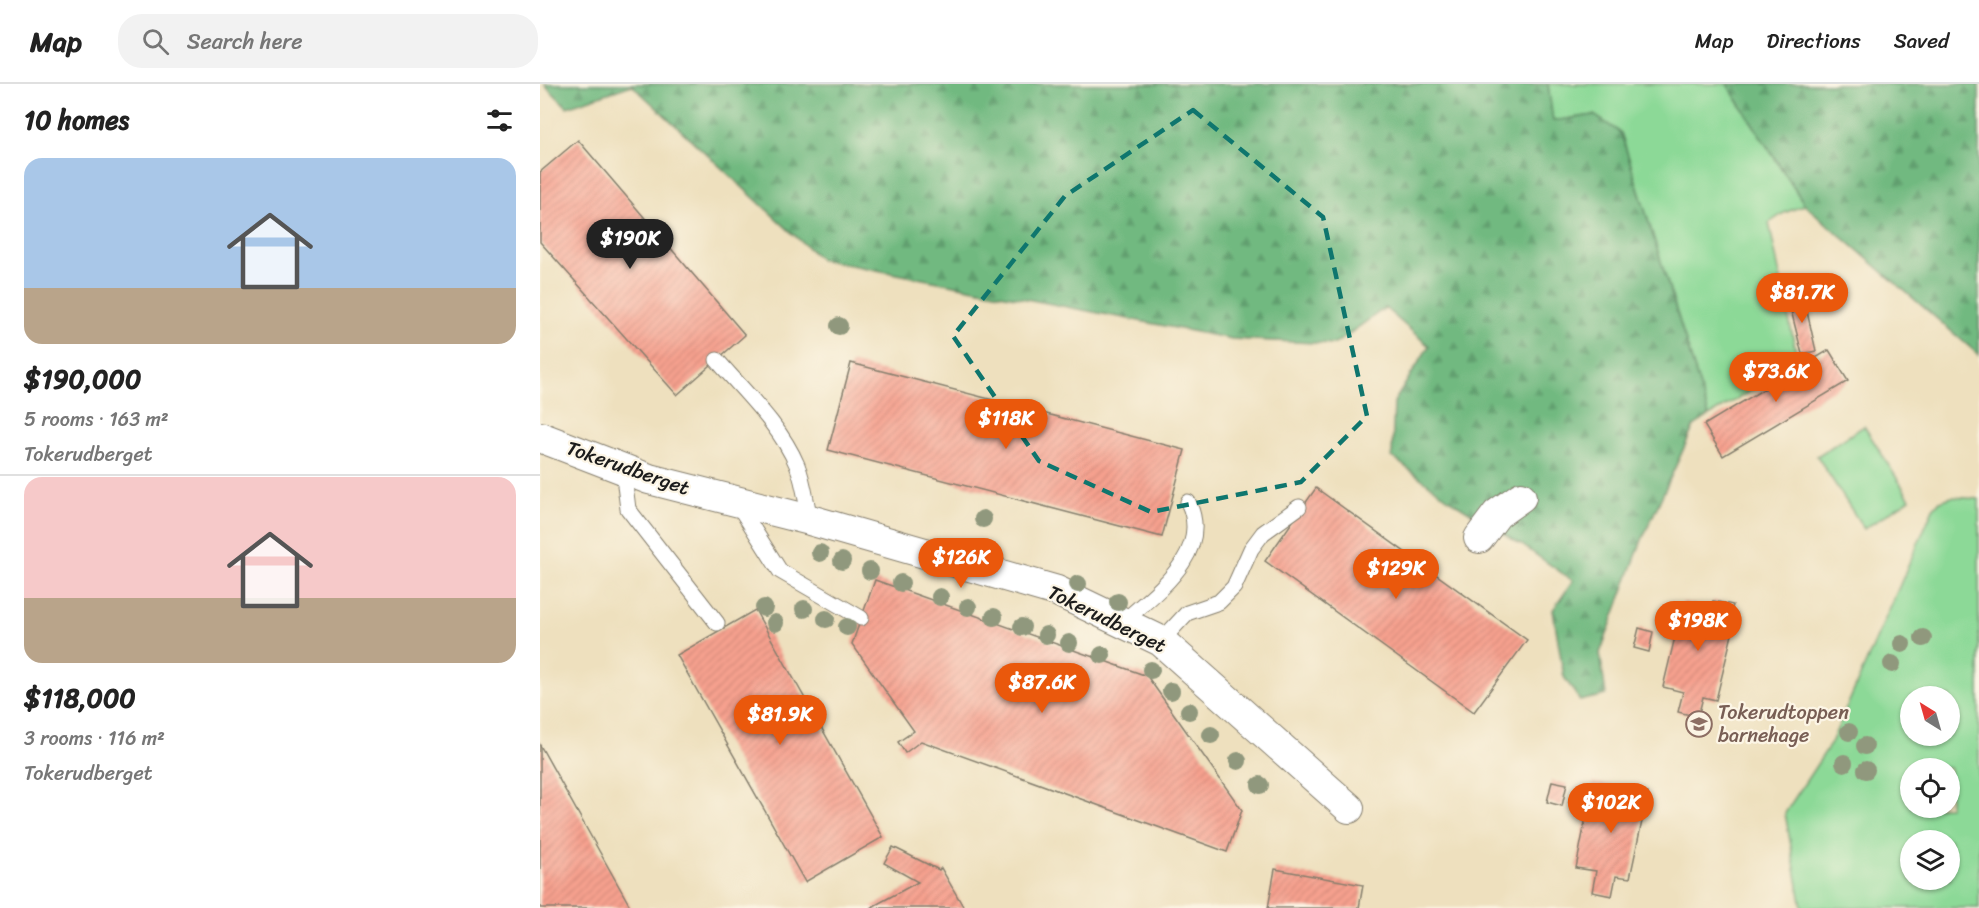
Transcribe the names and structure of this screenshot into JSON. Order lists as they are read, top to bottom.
{
  "streets": {
    "street": ["Tokerudberget"]
  },
  "places": {
    "school or university": ["Tokerudtoppen barnehage"]
  },
  "north": "top left",
  "page": {
    "header": "Map",
    "search": "Search here",
    "nav": ["Map", "Directions", "Saved"],
    "heading": "10 homes",
    "list": [
      {
        "name": "$190,000",
        "note": "5 rooms · 163 m² · Tokerudberget"
      },
      {
        "name": "$118,000",
        "note": "3 rooms · 116 m² · Tokerudberget"
      }
    ],
    "price": [
      "$190K",
      "$81.7K",
      "$73.6K",
      "$118K",
      "$126K",
      "$129K",
      "$198K",
      "$87.6K",
      "$81.9K",
      "$102K"
    ]
  }
}
